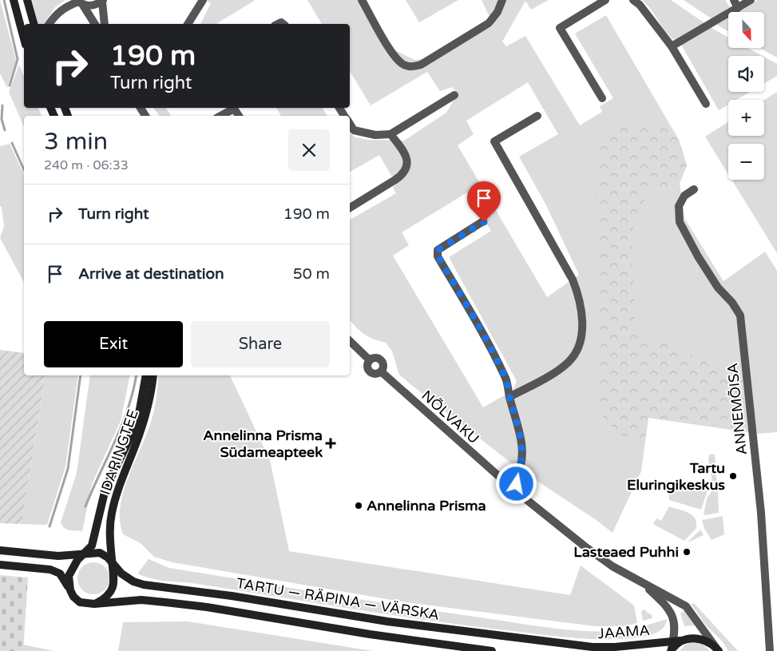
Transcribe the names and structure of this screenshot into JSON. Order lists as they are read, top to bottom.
{
  "streets": {
    "main road": ["IDARINGTEE", "TARTU — RÄPINA — VÄRSKA", "JAAMA"],
    "street": ["ANNEMÕISA", "NÕLVAKU"]
  },
  "crossings": [
    ["NÕLVAKU", "JAAMA"],
    ["IDARINGTEE", "TARTU — RÄPINA — VÄRSKA"],
    ["TARTU — RÄPINA — VÄRSKA", "JAAMA"]
  ],
  "places": {
    "health": ["Annelinna Prisma Südameapteek"],
    "other": ["Tartu Eluringikeskus", "Annelinna Prisma", "Lasteaed Puhhi"]
  },
  "north": "bottom",
  "page": {
    "map_buttons": ["+", "−"],
    "turn": ["190 m", "Turn right"],
    "heading": ["3 min", "240 m · 06:33"],
    "list": [
      {
        "name": "Turn right",
        "value": "190 m"
      },
      {
        "name": "Arrive at destination",
        "value": "50 m"
      }
    ],
    "buttons": ["Exit", "Share"]
  }
}
